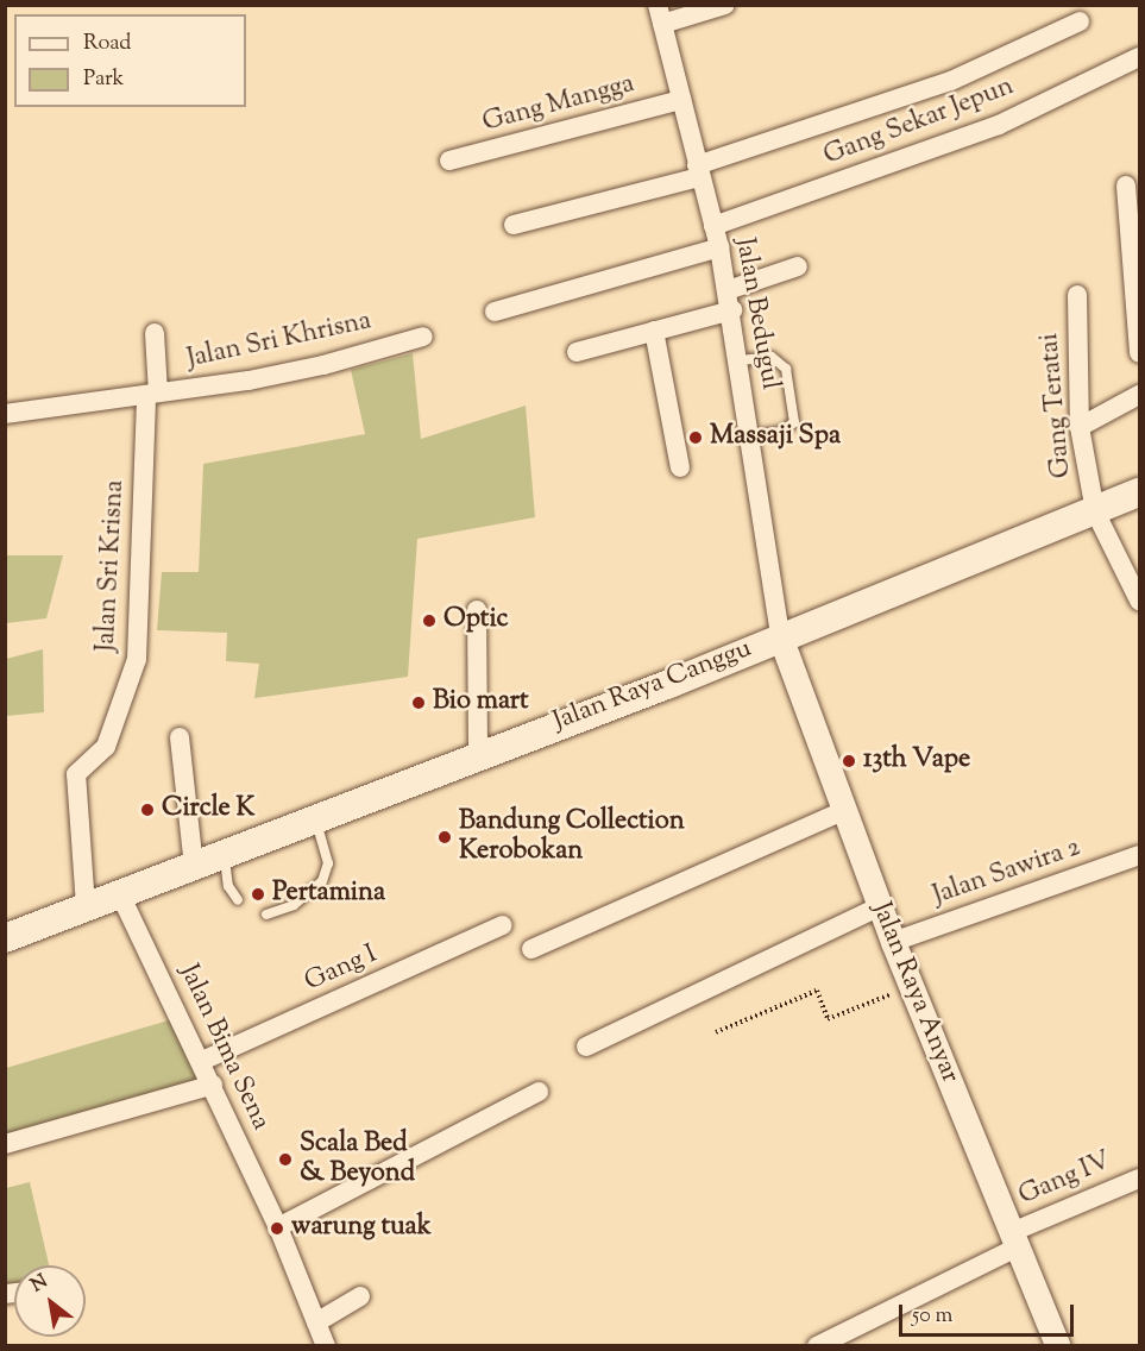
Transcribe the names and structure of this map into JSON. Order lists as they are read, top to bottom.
{
  "streets": {
    "main road": ["Jalan Raya Canggu"],
    "street": [
      "Gang Mangga",
      "Gang Sekar Jepun",
      "Jalan Bedugul",
      "Jalan Sri Khrisna",
      "Gang Teratai",
      "Jalan Sri Krisna",
      "Jalan Sawira 2",
      "Gang I",
      "Jalan Raya Anyar",
      "Jalan Bima Sena",
      "Gang IV"
    ]
  },
  "crossings": [
    ["Gang Mangga", "Jalan Bedugul"],
    ["Gang Sekar Jepun", "Jalan Bedugul"],
    ["Jalan Bedugul", "Jalan Raya Canggu"],
    ["Jalan Bedugul", "Jalan Raya Anyar"],
    ["Jalan Sri Khrisna", "Jalan Sri Krisna"],
    ["Gang Teratai", "Jalan Raya Canggu"],
    ["Jalan Sri Krisna", "Jalan Raya Canggu"],
    ["Jalan Raya Canggu", "Jalan Raya Anyar"],
    ["Jalan Raya Canggu", "Jalan Bima Sena"],
    ["Jalan Sawira 2", "Jalan Raya Anyar"],
    ["Gang I", "Jalan Bima Sena"],
    ["Jalan Raya Anyar", "Gang IV"]
  ],
  "places": [
    "Massaji Spa",
    "Optic",
    "Bio mart",
    "13th Vape",
    "Circle K",
    "Bandung Collection Kerobokan",
    "Pertamina",
    "Scala Bed & Beyond",
    "warung tuak"
  ],
  "legend": ["Road", "Park"],
  "scale_bar": "50 m",
  "north": "top left"
}
